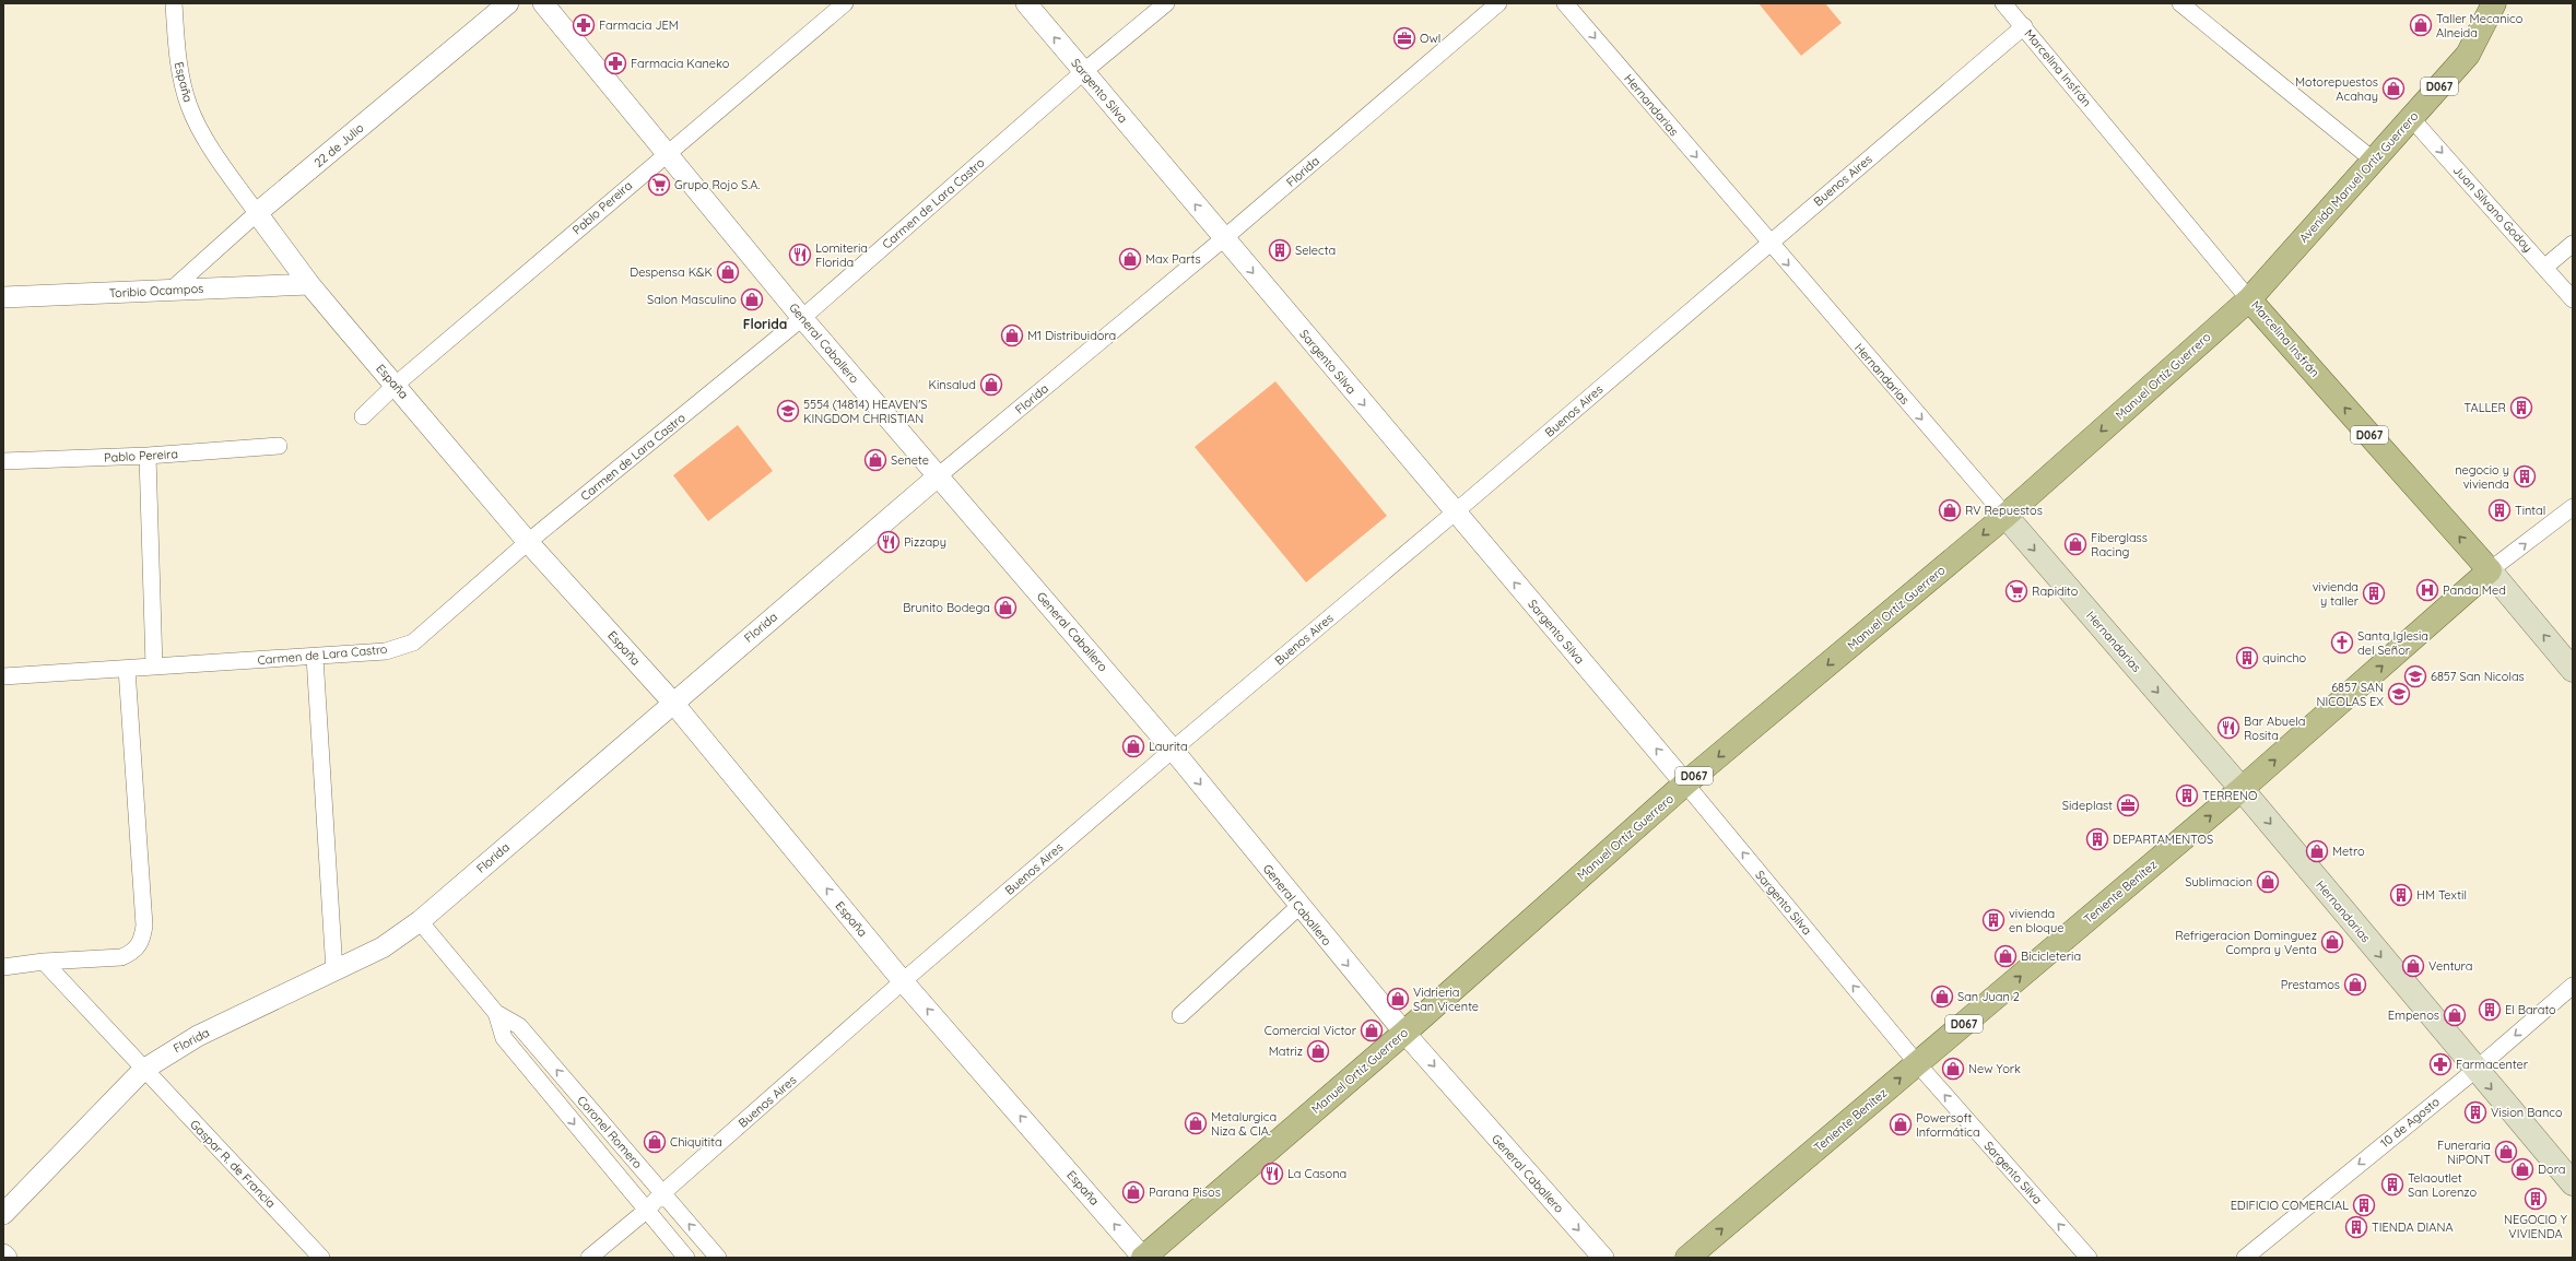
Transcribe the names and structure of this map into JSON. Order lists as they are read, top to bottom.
{
  "streets": {
    "main road": [
      "Marcelina Insfrán",
      "D067",
      "Hernandarias",
      "Avenida Manuel Ortíz Guerrero",
      "Manuel Ortíz Guerrero",
      "Teniente Benítez"
    ],
    "street": [
      "España",
      "Sargento Silva",
      "22 de Julio",
      "Florida",
      "Buenos Aires",
      "Carmen de Lara Castro",
      "Pablo Pereira",
      "Juan Silvano Godoy",
      "Toribio Ocampos",
      "General Caballero",
      "10 de Agosto",
      "Coronel Romero",
      "Gaspar R. de Francia"
    ]
  },
  "crossings": [
    ["Marcelina Insfrán", "Avenida Manuel Ortíz Guerrero"],
    ["Marcelina Insfrán", "Buenos Aires"],
    ["Marcelina Insfrán", "Manuel Ortíz Guerrero"],
    ["Marcelina Insfrán", "Teniente Benítez"],
    ["España", "22 de Julio"],
    ["España", "Florida"],
    ["España", "Buenos Aires"],
    ["España", "Carmen de Lara Castro"],
    ["España", "Pablo Pereira"],
    ["España", "Toribio Ocampos"],
    ["España", "Manuel Ortíz Guerrero"],
    ["Sargento Silva", "Florida"],
    ["Sargento Silva", "Buenos Aires"],
    ["Sargento Silva", "Carmen de Lara Castro"],
    ["Sargento Silva", "Manuel Ortíz Guerrero"],
    ["Sargento Silva", "Teniente Benítez"],
    ["Hernandarias", "Buenos Aires"],
    ["Hernandarias", "Manuel Ortíz Guerrero"],
    ["Hernandarias", "Teniente Benítez"],
    ["Hernandarias", "10 de Agosto"],
    ["22 de Julio", "Toribio Ocampos"],
    ["Florida", "General Caballero"],
    ["Florida", "Coronel Romero"],
    ["Florida", "Gaspar R. de Francia"],
    ["Avenida Manuel Ortíz Guerrero", "Juan Silvano Godoy"],
    ["Avenida Manuel Ortíz Guerrero", "Manuel Ortíz Guerrero"],
    ["Buenos Aires", "General Caballero"],
    ["Buenos Aires", "Coronel Romero"],
    ["Carmen de Lara Castro", "General Caballero"],
    ["Pablo Pereira", "General Caballero"],
    ["General Caballero", "Manuel Ortíz Guerrero"]
  ],
  "one_way": [
    "Marcelina Insfrán",
    "España",
    "Hernandarias",
    "Juan Silvano Godoy",
    "General Caballero",
    "Manuel Ortíz Guerrero",
    "Teniente Benítez",
    "10 de Agosto"
  ],
  "districts": ["Florida"],
  "places": {
    "pharmacy": ["Farmacia JEM", "Farmacia Kaneko", "Farmacenter"],
    "shop": [
      "Taller Mecanico Alneida",
      "Motorepuestos Acahay",
      "Max Parts",
      "Despensa K&K",
      "Salon Masculino",
      "M1 Distribuidora",
      "Kinsalud",
      "Senete",
      "RV Repuestos",
      "Fiberglass Racing",
      "Brunito Bodega",
      "Laurita",
      "Metro",
      "Sublimacion",
      "Refrigeracion Dominguez Compra y Venta",
      "Bicicleteria",
      "Ventura",
      "Prestamos",
      "San Juan 2",
      "Vidrieria San Vicente",
      "Empenos",
      "Comercial Victor",
      "Matriz",
      "New York",
      "Metalurgica Niza & CIA.",
      "Powersoft Informática",
      "Chiquitita",
      "Funeraria NiPONT",
      "Dora",
      "Parana Pisos"
    ],
    "office": ["Owl", "Sideplast"],
    "supermarket": ["Grupo Rojo S.A.", "Rapidito"],
    "building": [
      "Selecta",
      "TALLER",
      "negocio y vivienda",
      "Tintal",
      "vivienda y taller",
      "quincho",
      "TERRENO",
      "DEPARTAMENTOS",
      "HM Textil",
      "vivienda en bloque",
      "El Barato",
      "Vision Banco",
      "Telaoutlet San Lorenzo",
      "NEGOCIO Y VIVIENDA",
      "EDIFICIO COMERCIAL",
      "TIENDA DIANA"
    ],
    "restaurant": [
      "Lomiteria Florida",
      "Pizzapy",
      "Bar Abuela Rosita",
      "La Casona"
    ],
    "school or university": ["5554 (14814) HEAVEN'S KINGDOM CHRISTIAN", "6857 San Nicolas", "6857 SAN NICOLAS EX"],
    "hospital": ["Panda Med"],
    "church": ["Santa Iglesia del Señor"]
  }
}
